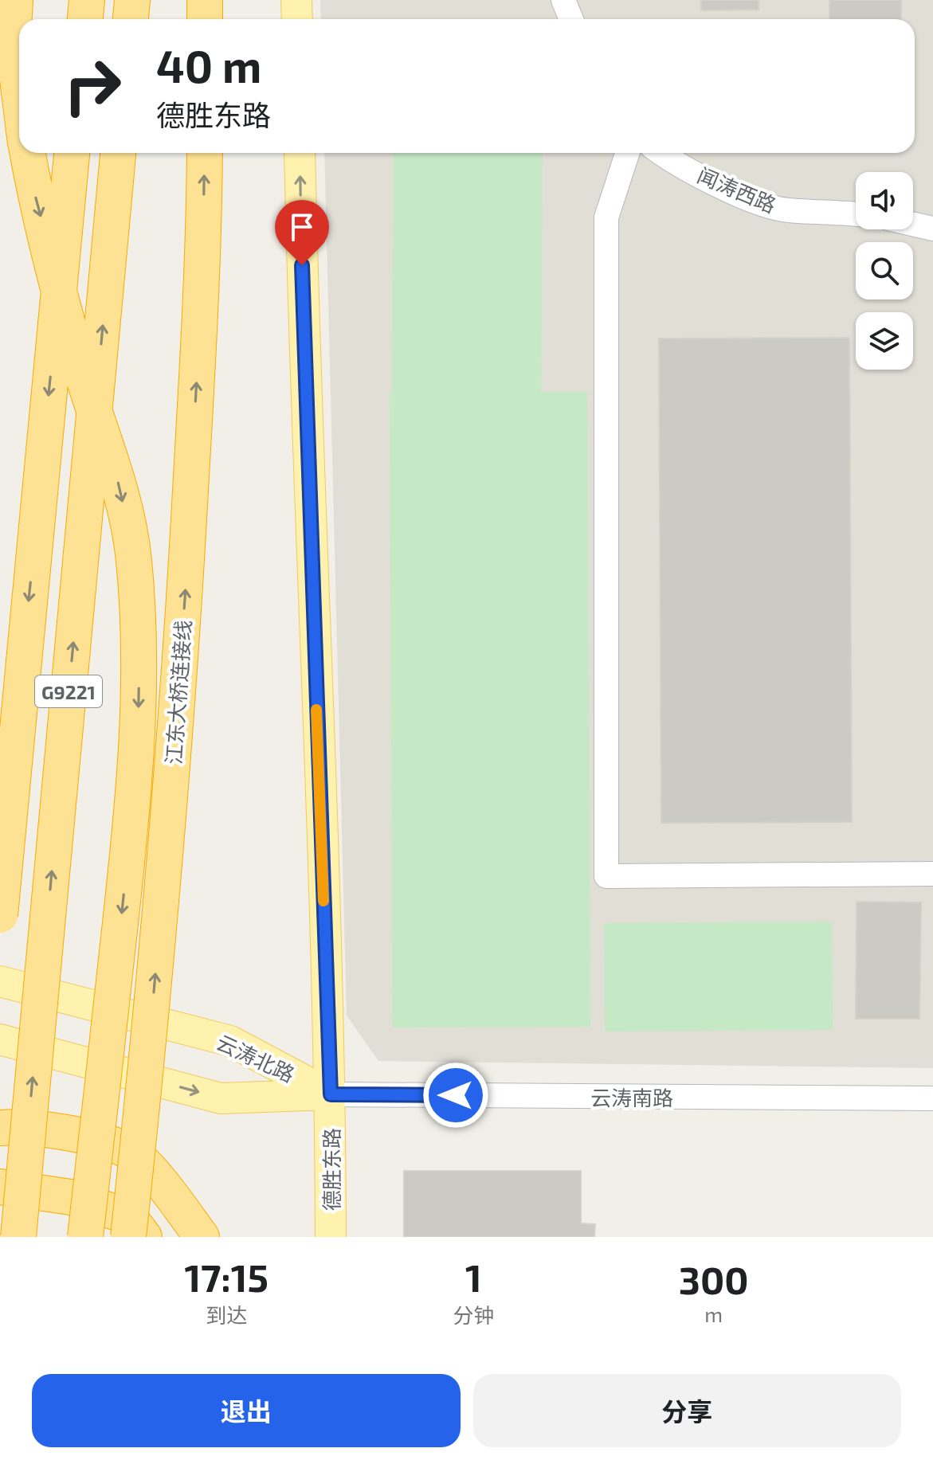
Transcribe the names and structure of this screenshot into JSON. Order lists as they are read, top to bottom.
{
  "streets": {
    "highway": ["G9221", "江东大桥连接线"],
    "main road": ["云涛北路", "德胜东路"],
    "street": ["闻涛西路", "云涛南路"]
  },
  "crossings": [
    ["云涛北路", "云涛南路"],
    ["云涛北路", "德胜东路"],
    ["云涛南路", "德胜东路"]
  ],
  "one_way": ["德胜东路"],
  "page": {
    "turn": ["40 m", "德胜东路"],
    "eta": [
      "17:15",
      "到达",
      "1",
      "分钟",
      "300",
      "m"
    ],
    "buttons": ["退出", "分享"]
  }
}
